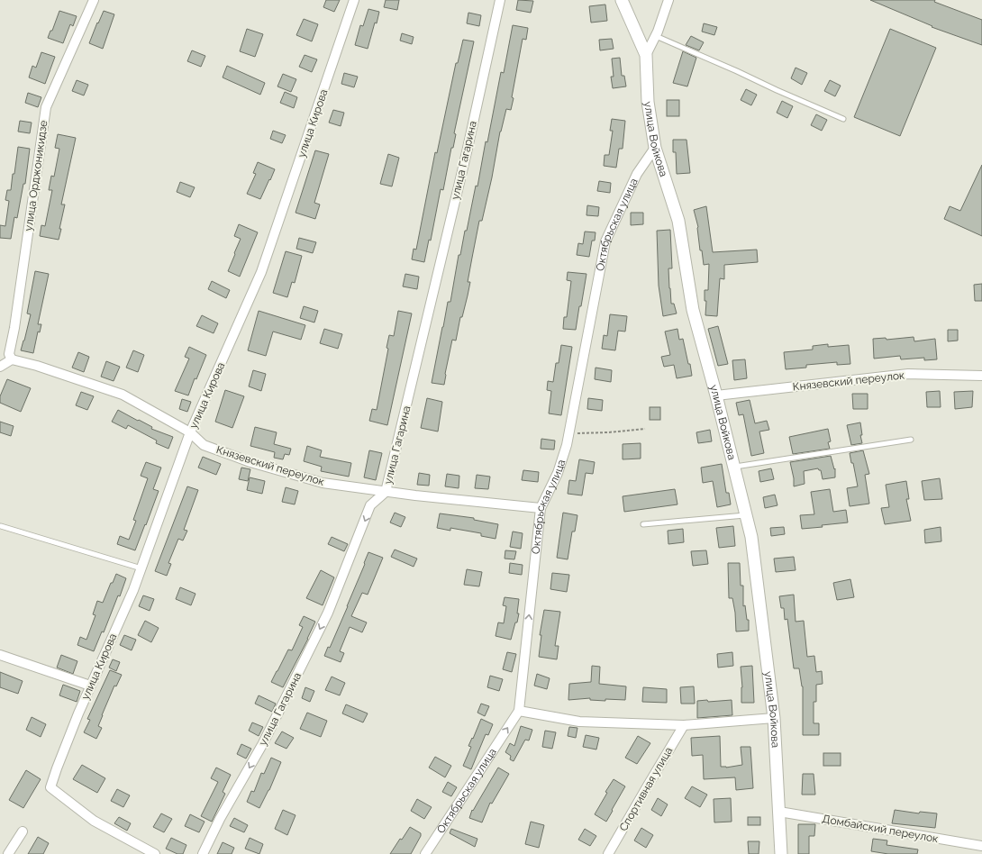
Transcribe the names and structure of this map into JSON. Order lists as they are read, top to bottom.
{
  "streets": {
    "street": [
      "улица Кирова",
      "улица Войкова",
      "улица Гагарина",
      "улица Орджоникидзе",
      "Октябрьская улица",
      "Князевский переулок",
      "Спортивная улица",
      "Домбайский переулок"
    ]
  },
  "crossings": [
    ["улица Кирова", "Князевский переулок"],
    ["улица Войкова", "Октябрьская улица"],
    ["улица Войкова", "Князевский переулок"],
    ["улица Войкова", "Домбайский переулок"],
    ["улица Гагарина", "Князевский переулок"],
    ["улица Орджоникидзе", "Князевский переулок"],
    ["Октябрьская улица", "Князевский переулок"]
  ],
  "one_way": ["улица Гагарина", "Октябрьская улица"]
}
